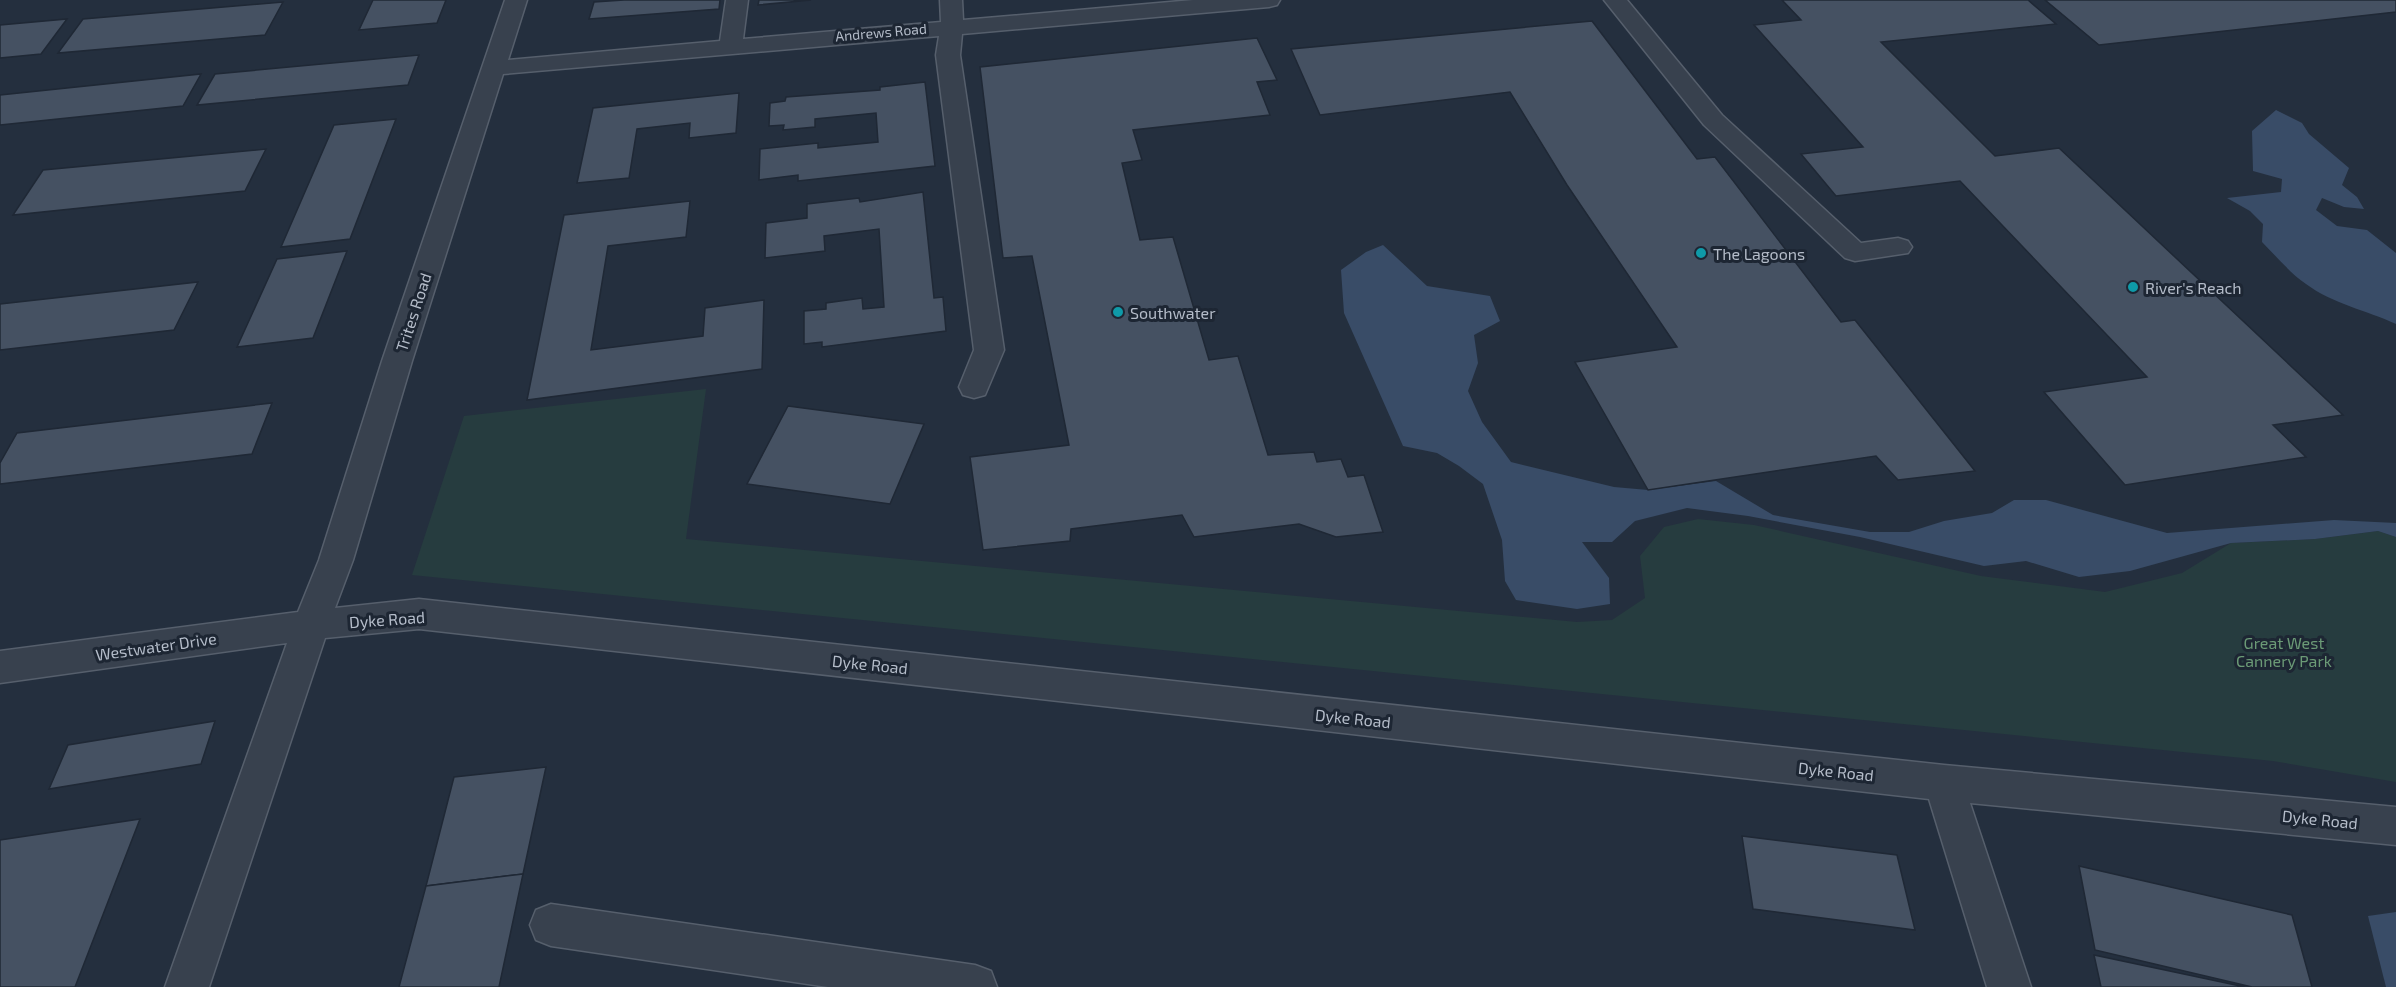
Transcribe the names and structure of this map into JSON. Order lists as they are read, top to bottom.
{
  "streets": {
    "street": [
      "Andrews Road",
      "Trites Road",
      "Dyke Road",
      "Westwater Drive"
    ]
  },
  "crossings": [
    ["Andrews Road", "Trites Road"],
    ["Trites Road", "Dyke Road"],
    ["Trites Road", "Westwater Drive"],
    ["Dyke Road", "Westwater Drive"]
  ],
  "parks": ["Great West Cannery Park"],
  "places": ["The Lagoons", "River's Reach", "Southwater"]
}
